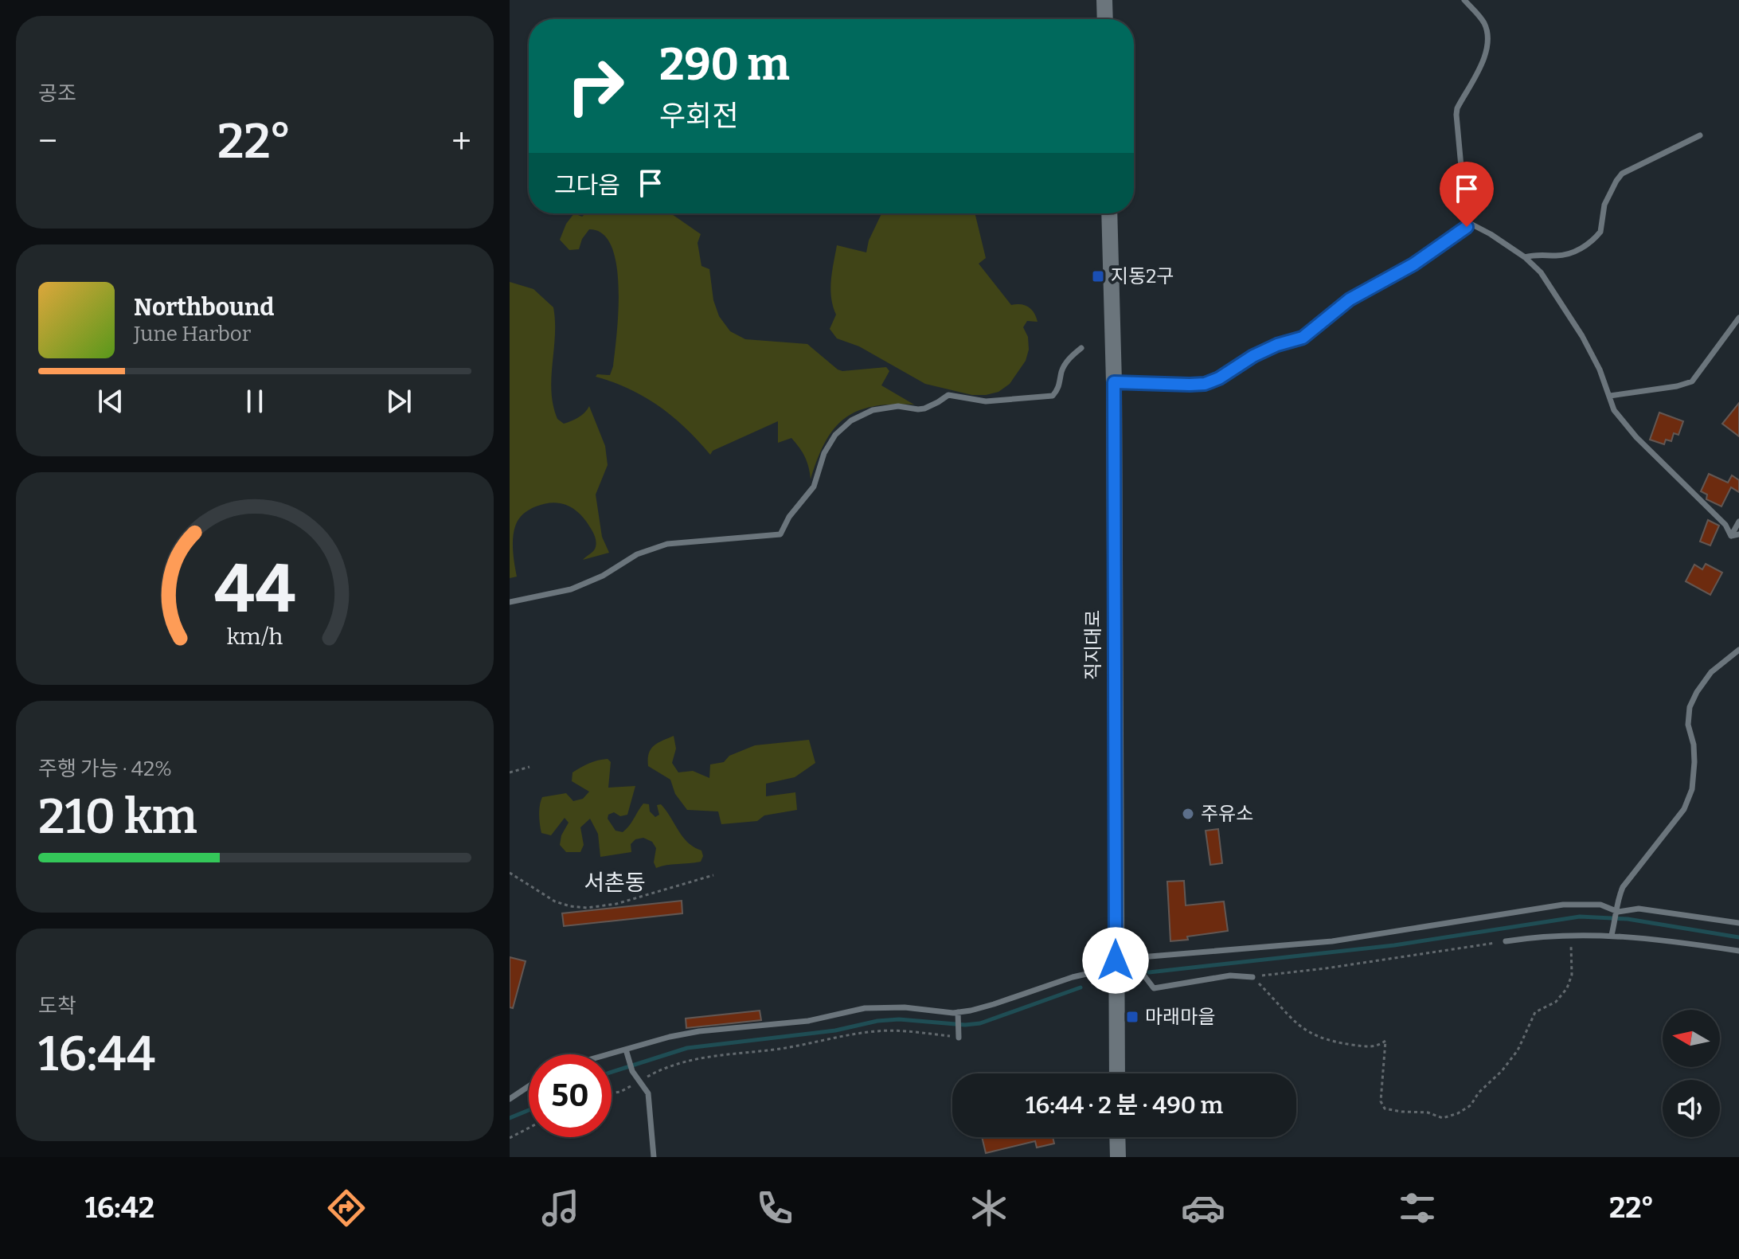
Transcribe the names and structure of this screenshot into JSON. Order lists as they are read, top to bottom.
{
  "streets": {
    "main road": ["직지대로"]
  },
  "districts": ["서촌동"],
  "places": {
    "transit": ["지동2구", "마래마을"],
    "other": ["주유소"]
  },
  "north": "left",
  "page": {
    "tile": [
      "공조",
      ["주행 가능 · 42%", "210 km"],
      ["도착", "16:44"]
    ],
    "turn": ["290 m", "우회전"],
    "heat": ["−", "22°", "+"],
    "then": "그다음",
    "song": ["Northbound", "June Harbor"],
    "limit": "50",
    "trip": "16:44 · 2 분 · 490 m",
    "tabs": ["16:42", "22°"],
    "gauge": ["44", "km/h"]
  }
}
